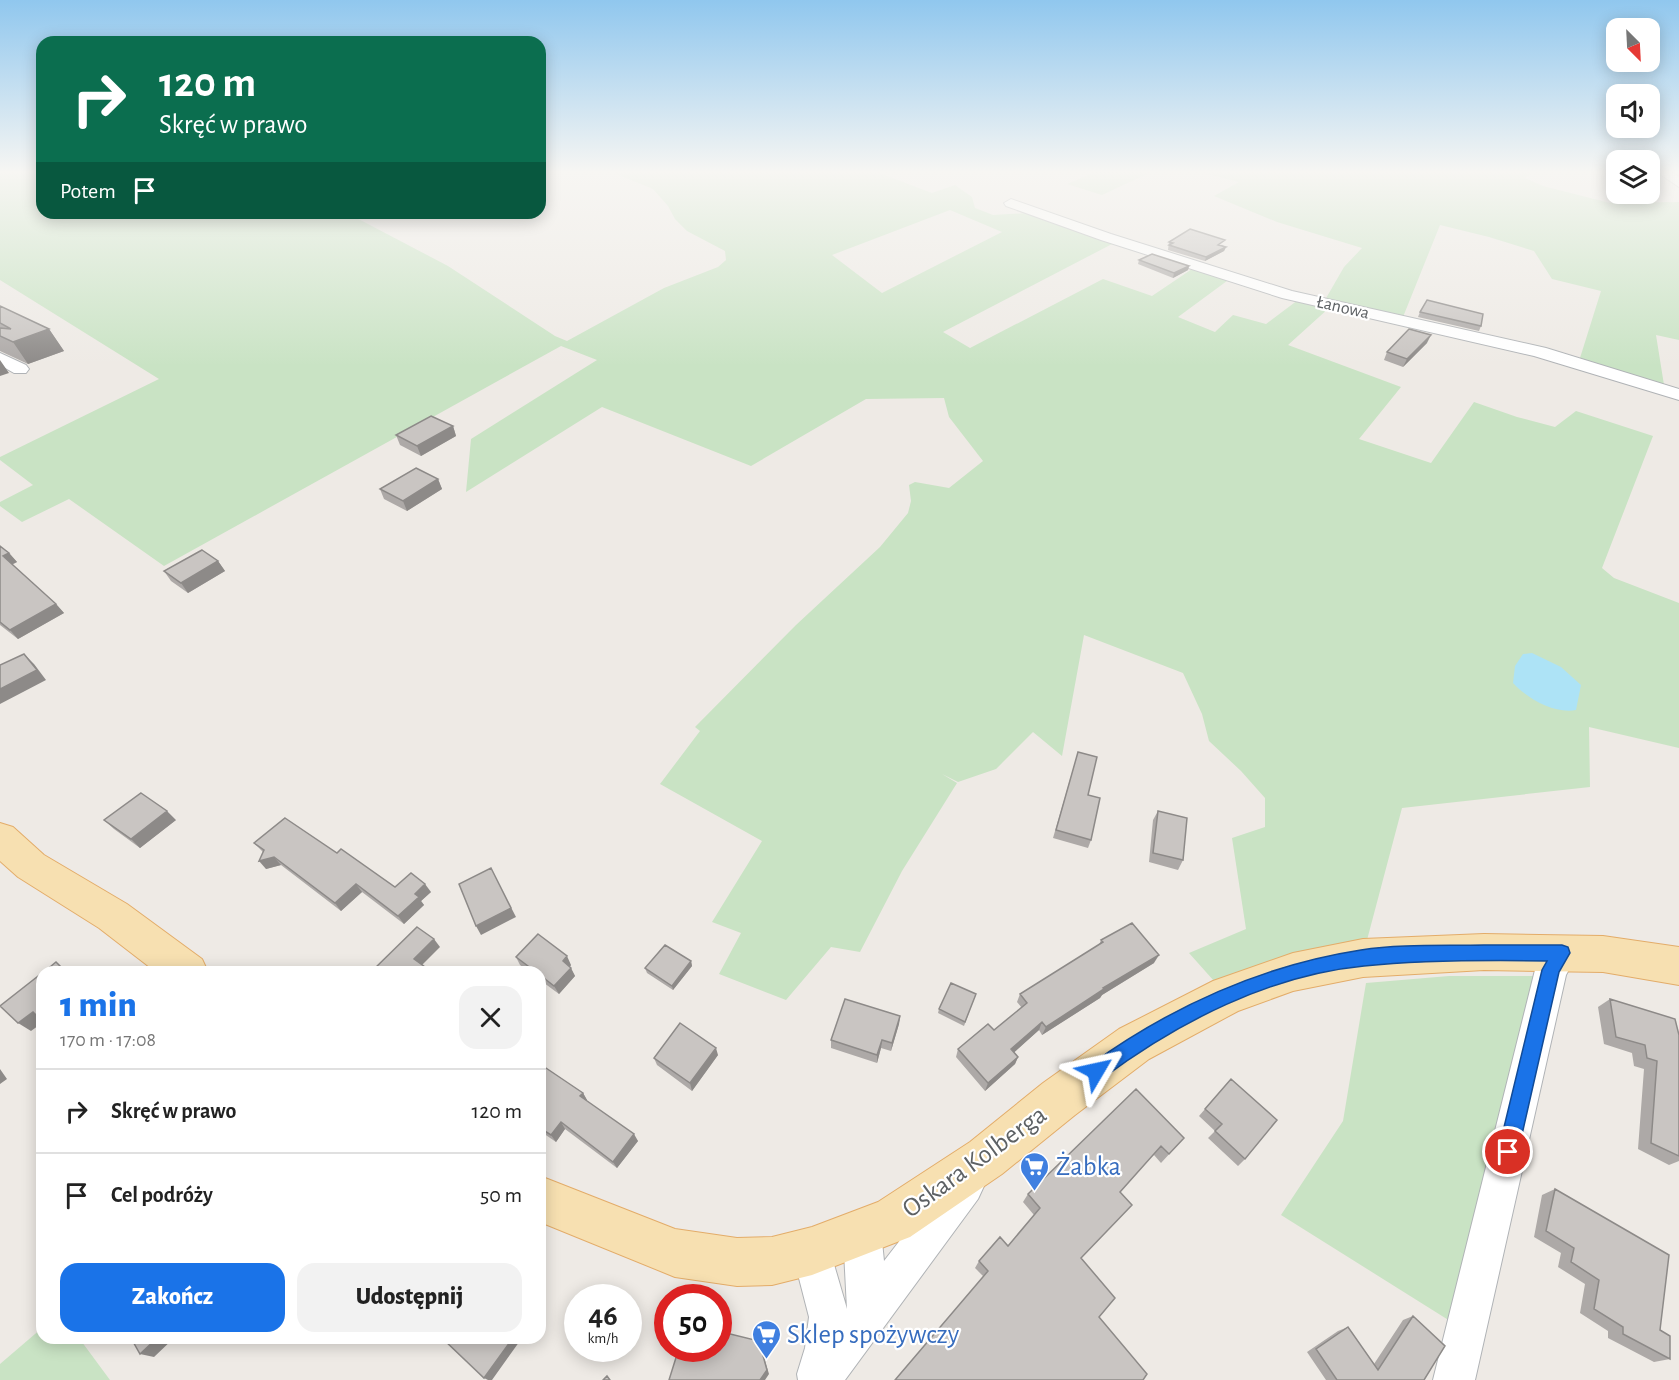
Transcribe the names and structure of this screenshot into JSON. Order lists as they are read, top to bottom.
{
  "streets": {
    "main road": ["Oskara Kolberga"],
    "street": ["Łanowa"]
  },
  "places": {
    "supermarket": ["Żabka", "Sklep spożywczy"]
  },
  "north": "bottom right",
  "page": {
    "turn": ["120 m", "Skręć w prawo"],
    "then": "Potem",
    "heading": ["1 min", "170 m · 17:08"],
    "list": [
      {
        "name": "Skręć w prawo",
        "value": "120 m"
      },
      {
        "name": "Cel podróży",
        "value": "50 m"
      }
    ],
    "buttons": ["Zakończ", "Udostępnij"],
    "speed": "46 km/h",
    "limit": "50"
  }
}
